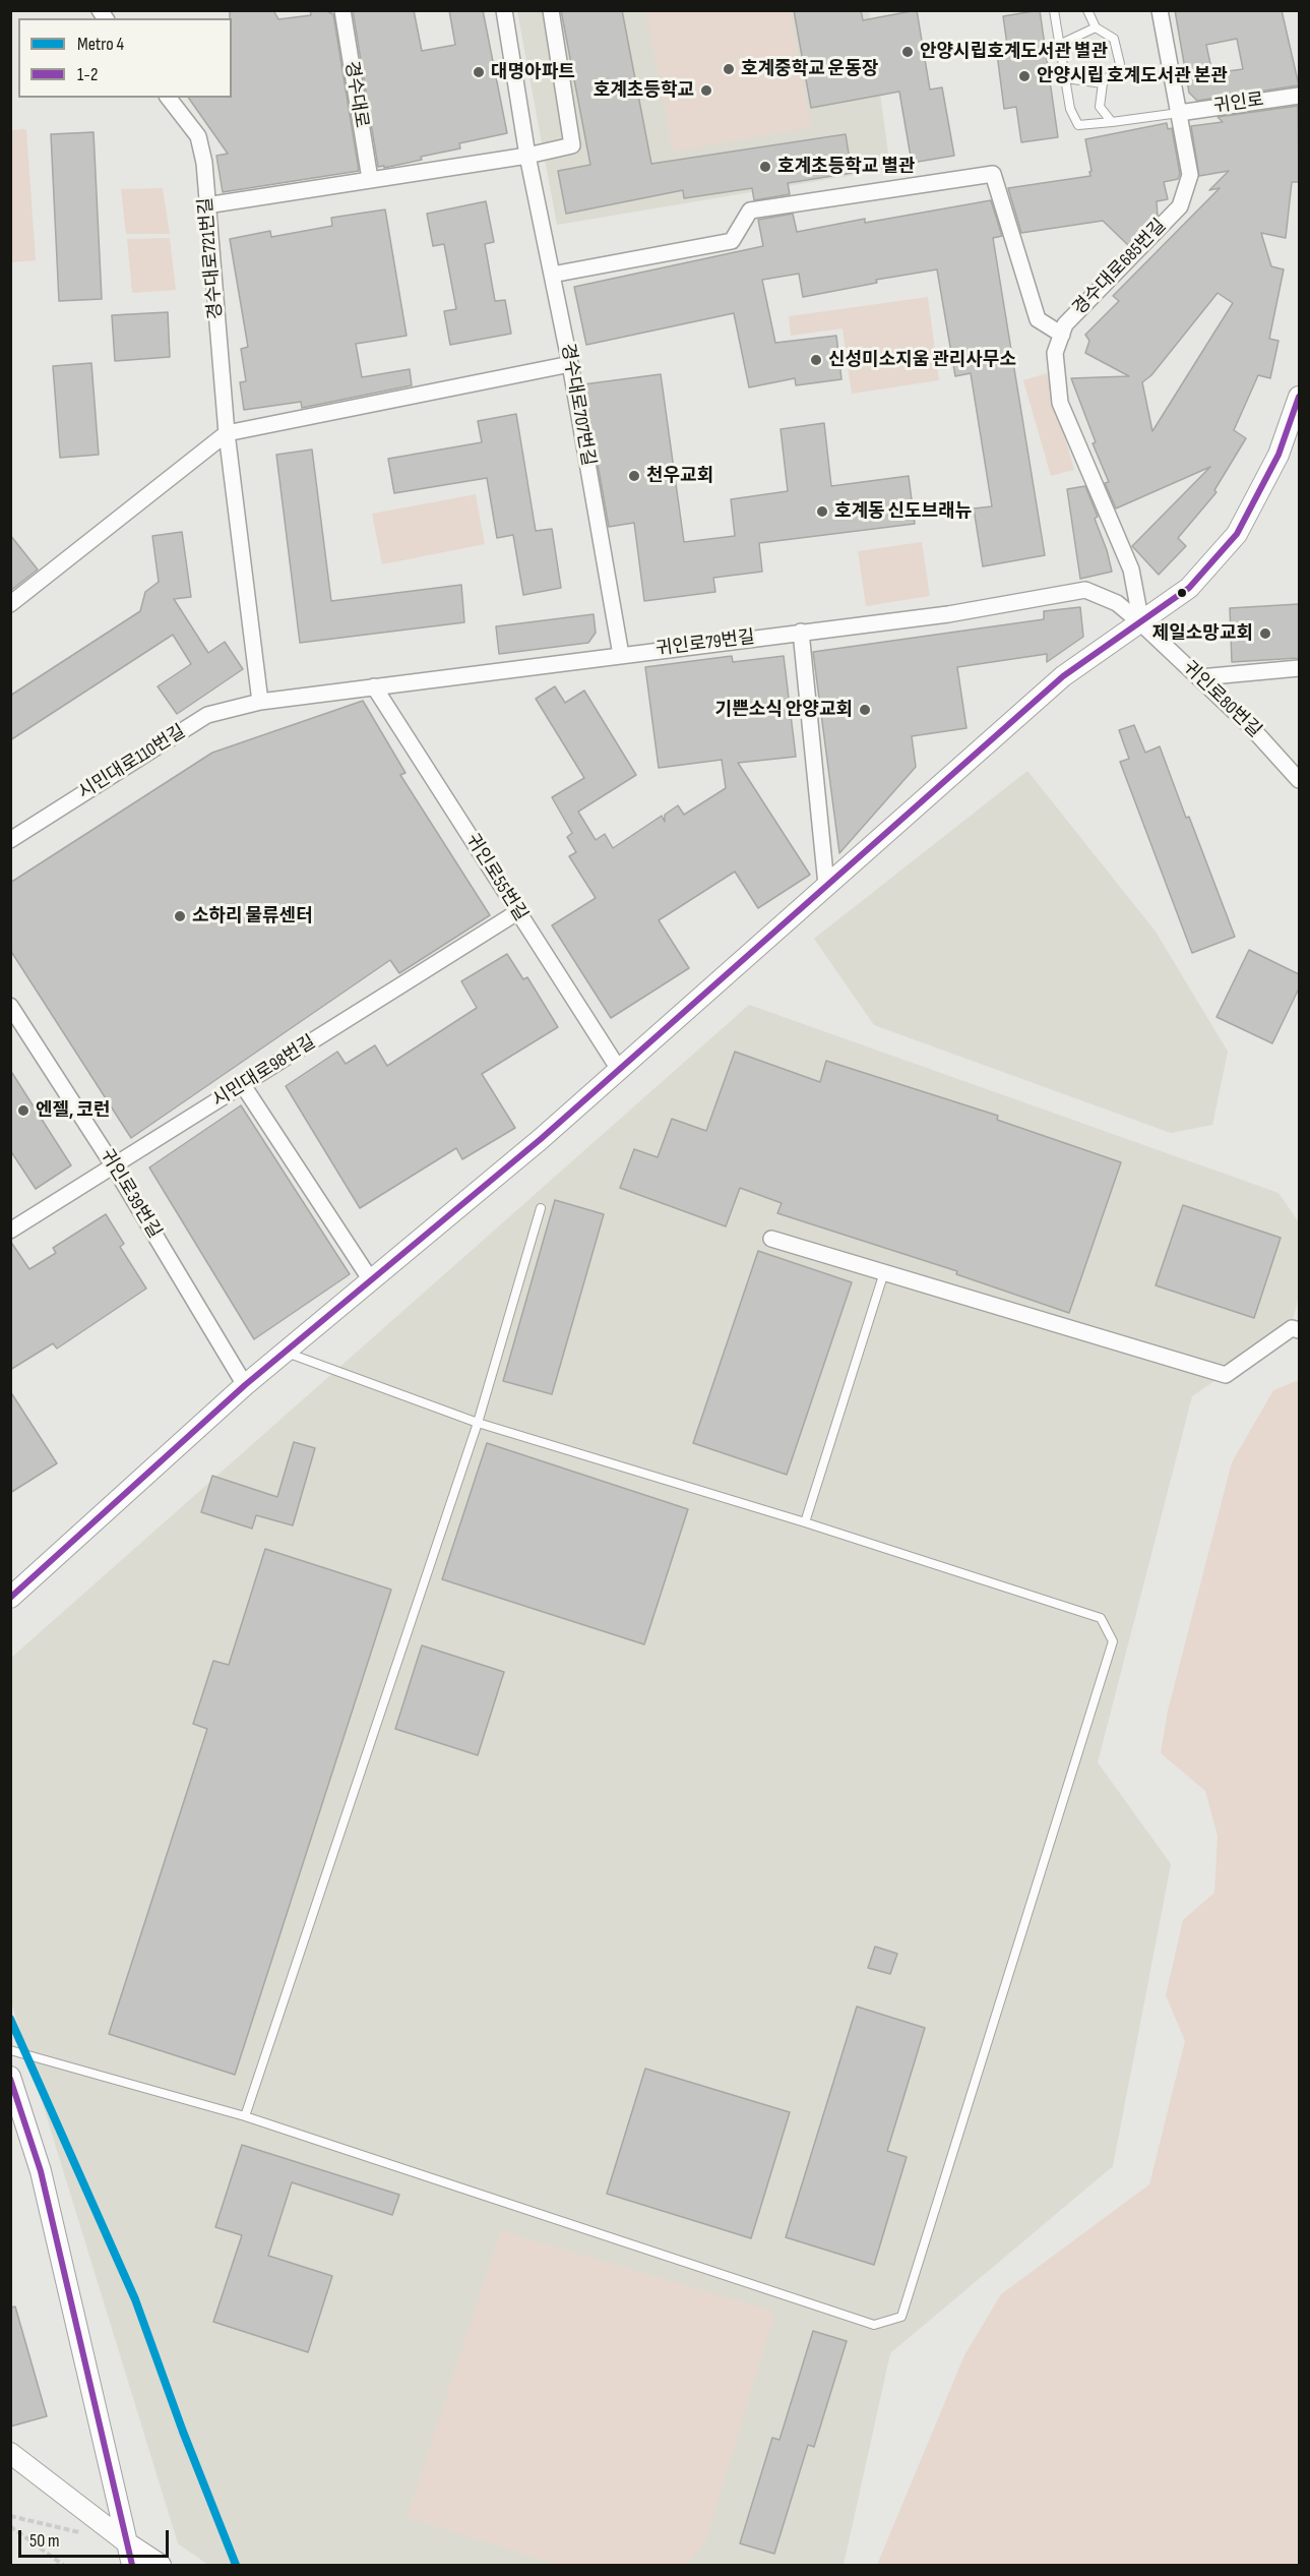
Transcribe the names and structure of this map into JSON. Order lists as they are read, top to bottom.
{
  "streets": {
    "street": [
      "경수대로",
      "귀인로",
      "경수대로721번길",
      "경수대로685번길",
      "경수대로707번길",
      "귀인로79번길",
      "귀인로80번길",
      "시민대로110번길",
      "귀인로55번길",
      "시민대로98번길",
      "귀인로39번길"
    ]
  },
  "crossings": [
    ["귀인로", "경수대로685번길"],
    ["경수대로721번길", "귀인로79번길"],
    ["경수대로721번길", "시민대로110번길"],
    ["경수대로685번길", "귀인로79번길"],
    ["경수대로685번길", "귀인로80번길"],
    ["경수대로707번길", "귀인로79번길"],
    ["귀인로79번길", "귀인로80번길"],
    ["귀인로79번길", "시민대로110번길"],
    ["귀인로79번길", "귀인로55번길"],
    ["귀인로55번길", "시민대로98번길"],
    ["시민대로98번길", "귀인로39번길"]
  ],
  "places": [
    "안양시립호계도서관 별관",
    "호계중학교 운동장",
    "대명아파트",
    "안양시립 호계도서관 본관",
    "호계초등학교",
    "호계초등학교 별관",
    "신성미소지움 관리사무소",
    "천우교회",
    "호계동 신도브래뉴",
    "제일소망교회",
    "기쁜소식 안양교회",
    "소하리 물류센터",
    "엔젤, 코런"
  ],
  "lines": ["transit line 1-2", "metro line 4"],
  "legend": ["Metro 4", "1-2"],
  "scale_bar": "50 m"
}
